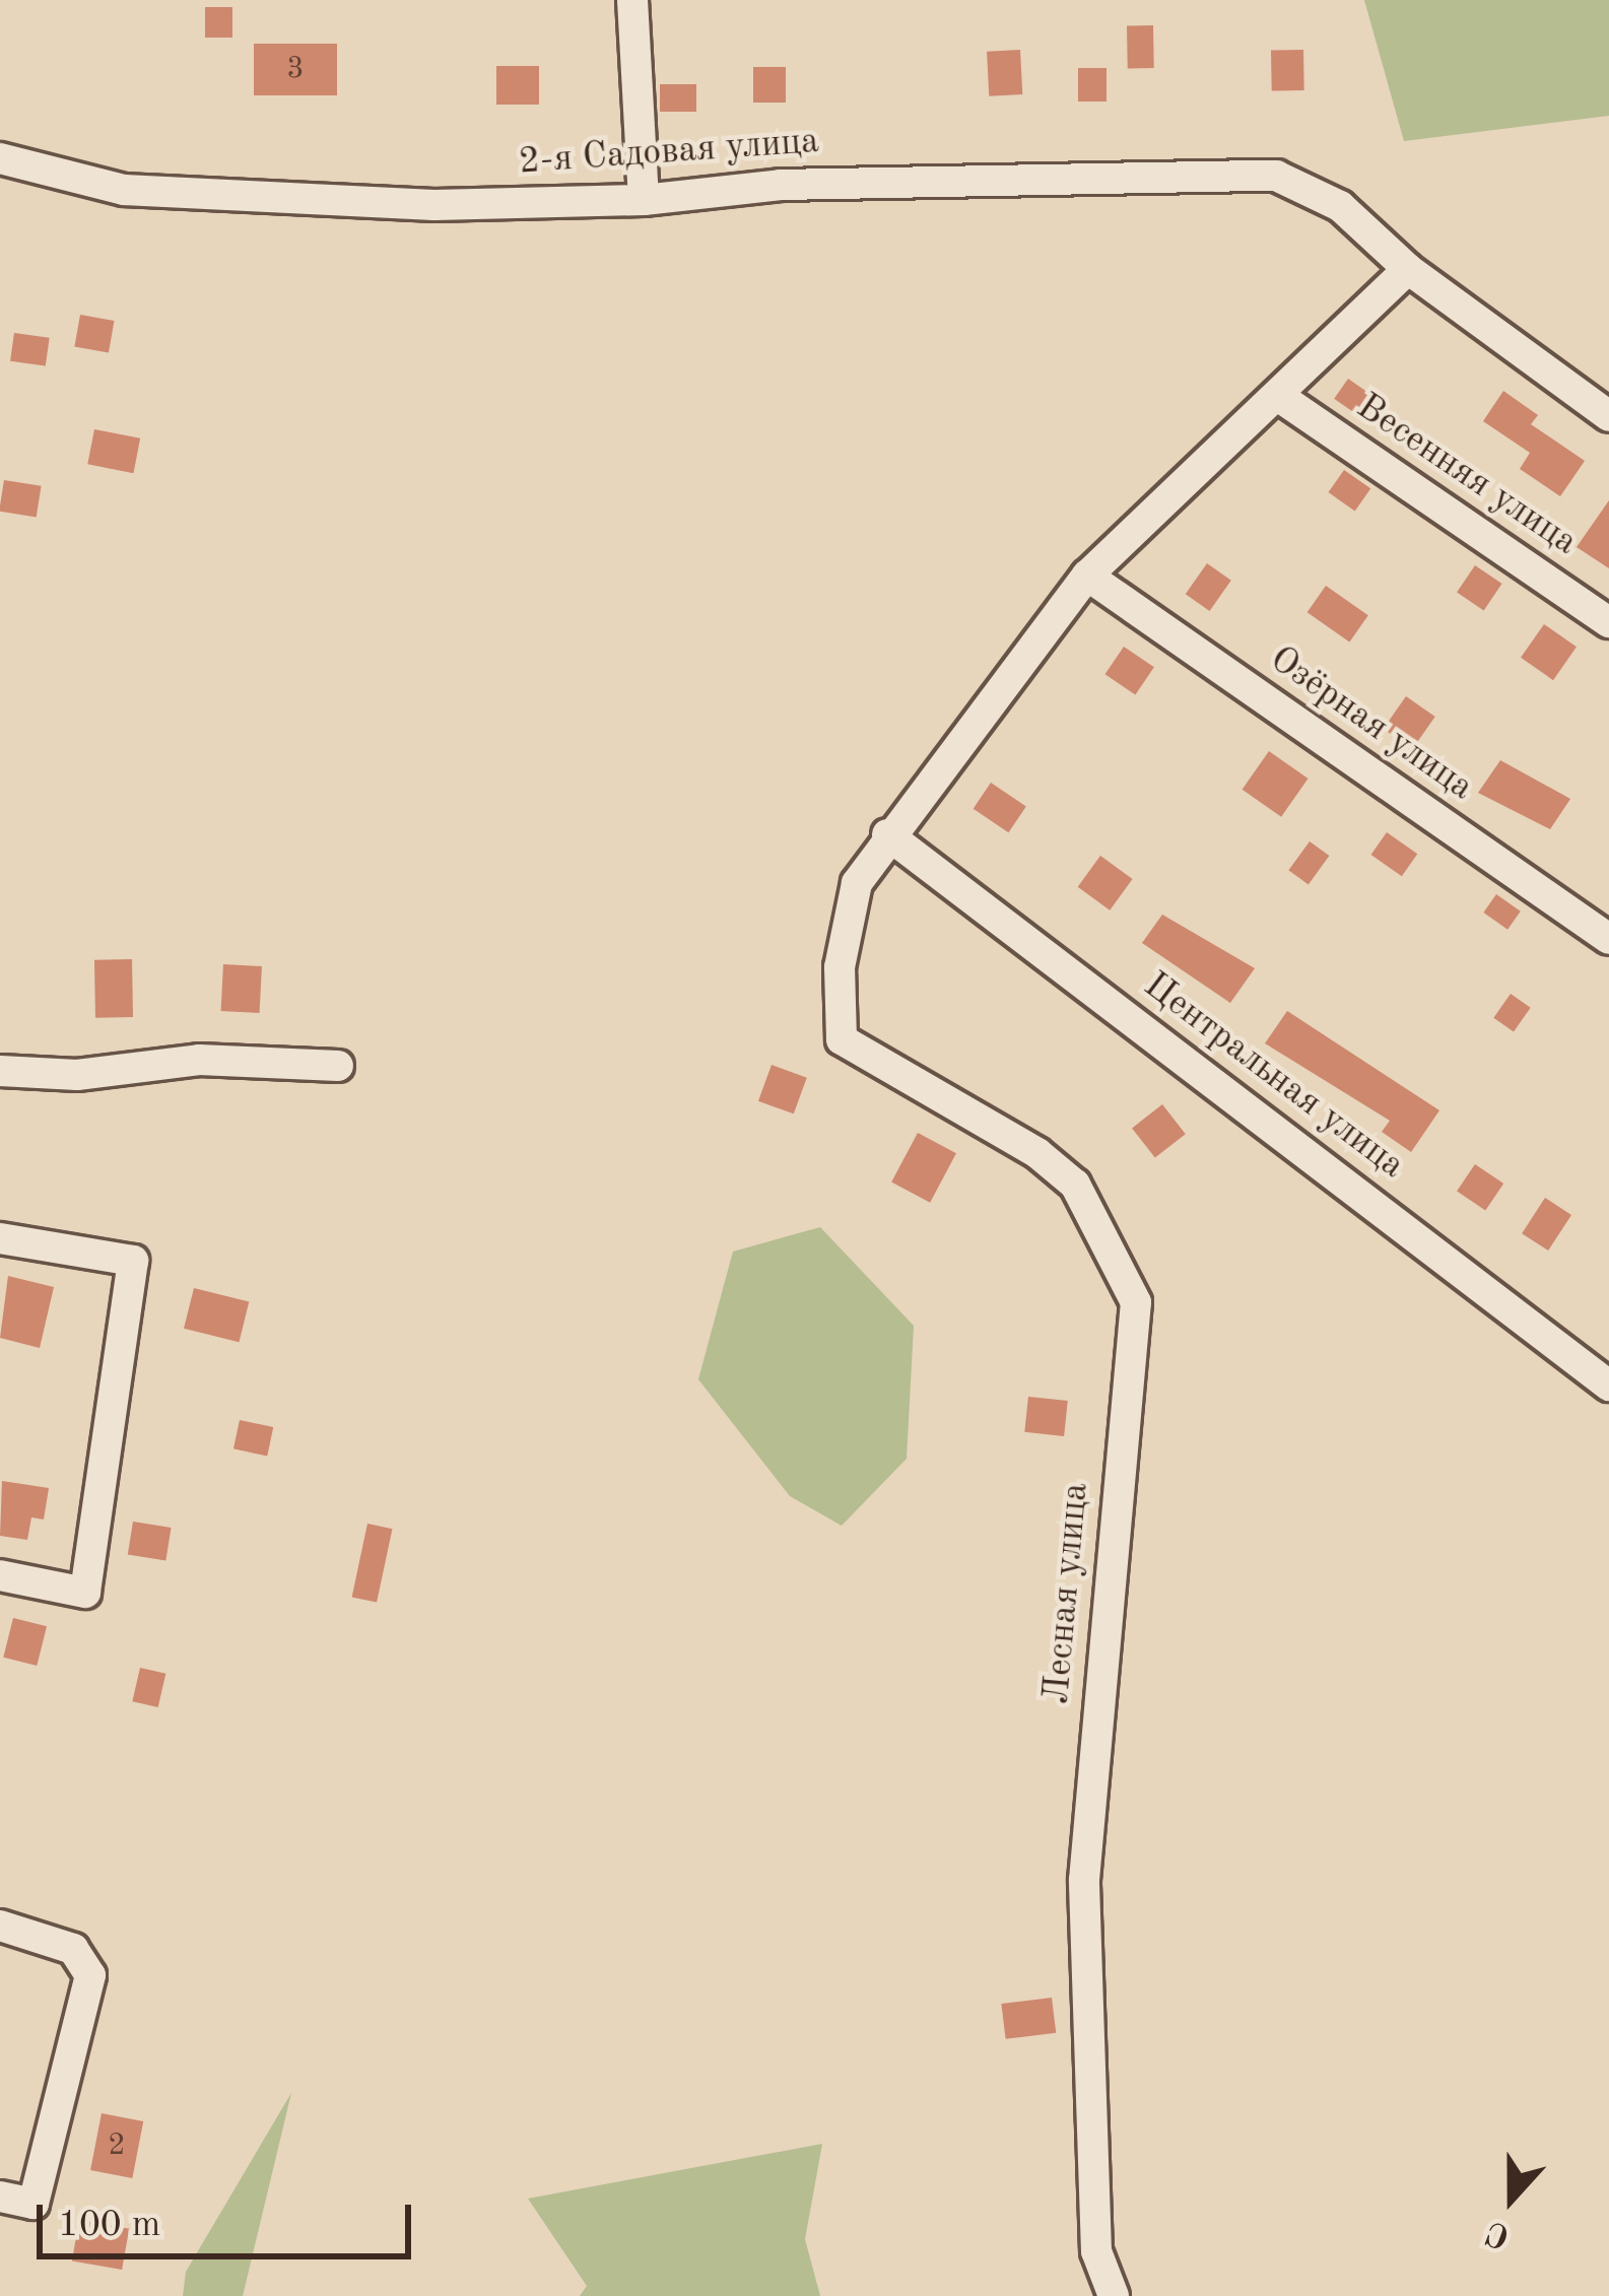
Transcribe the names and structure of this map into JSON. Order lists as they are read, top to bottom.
{
  "streets": {
    "street": [
      "2-я Садовая улица",
      "Весенняя улица",
      "Озёрная улица",
      "Центральная улица",
      "Лесная улица"
    ]
  },
  "crossings": [
    ["Центральная улица", "Лесная улица"]
  ],
  "house_numbers": ["3", "2"],
  "scale_bar": "100 m",
  "north": "bottom"
}
